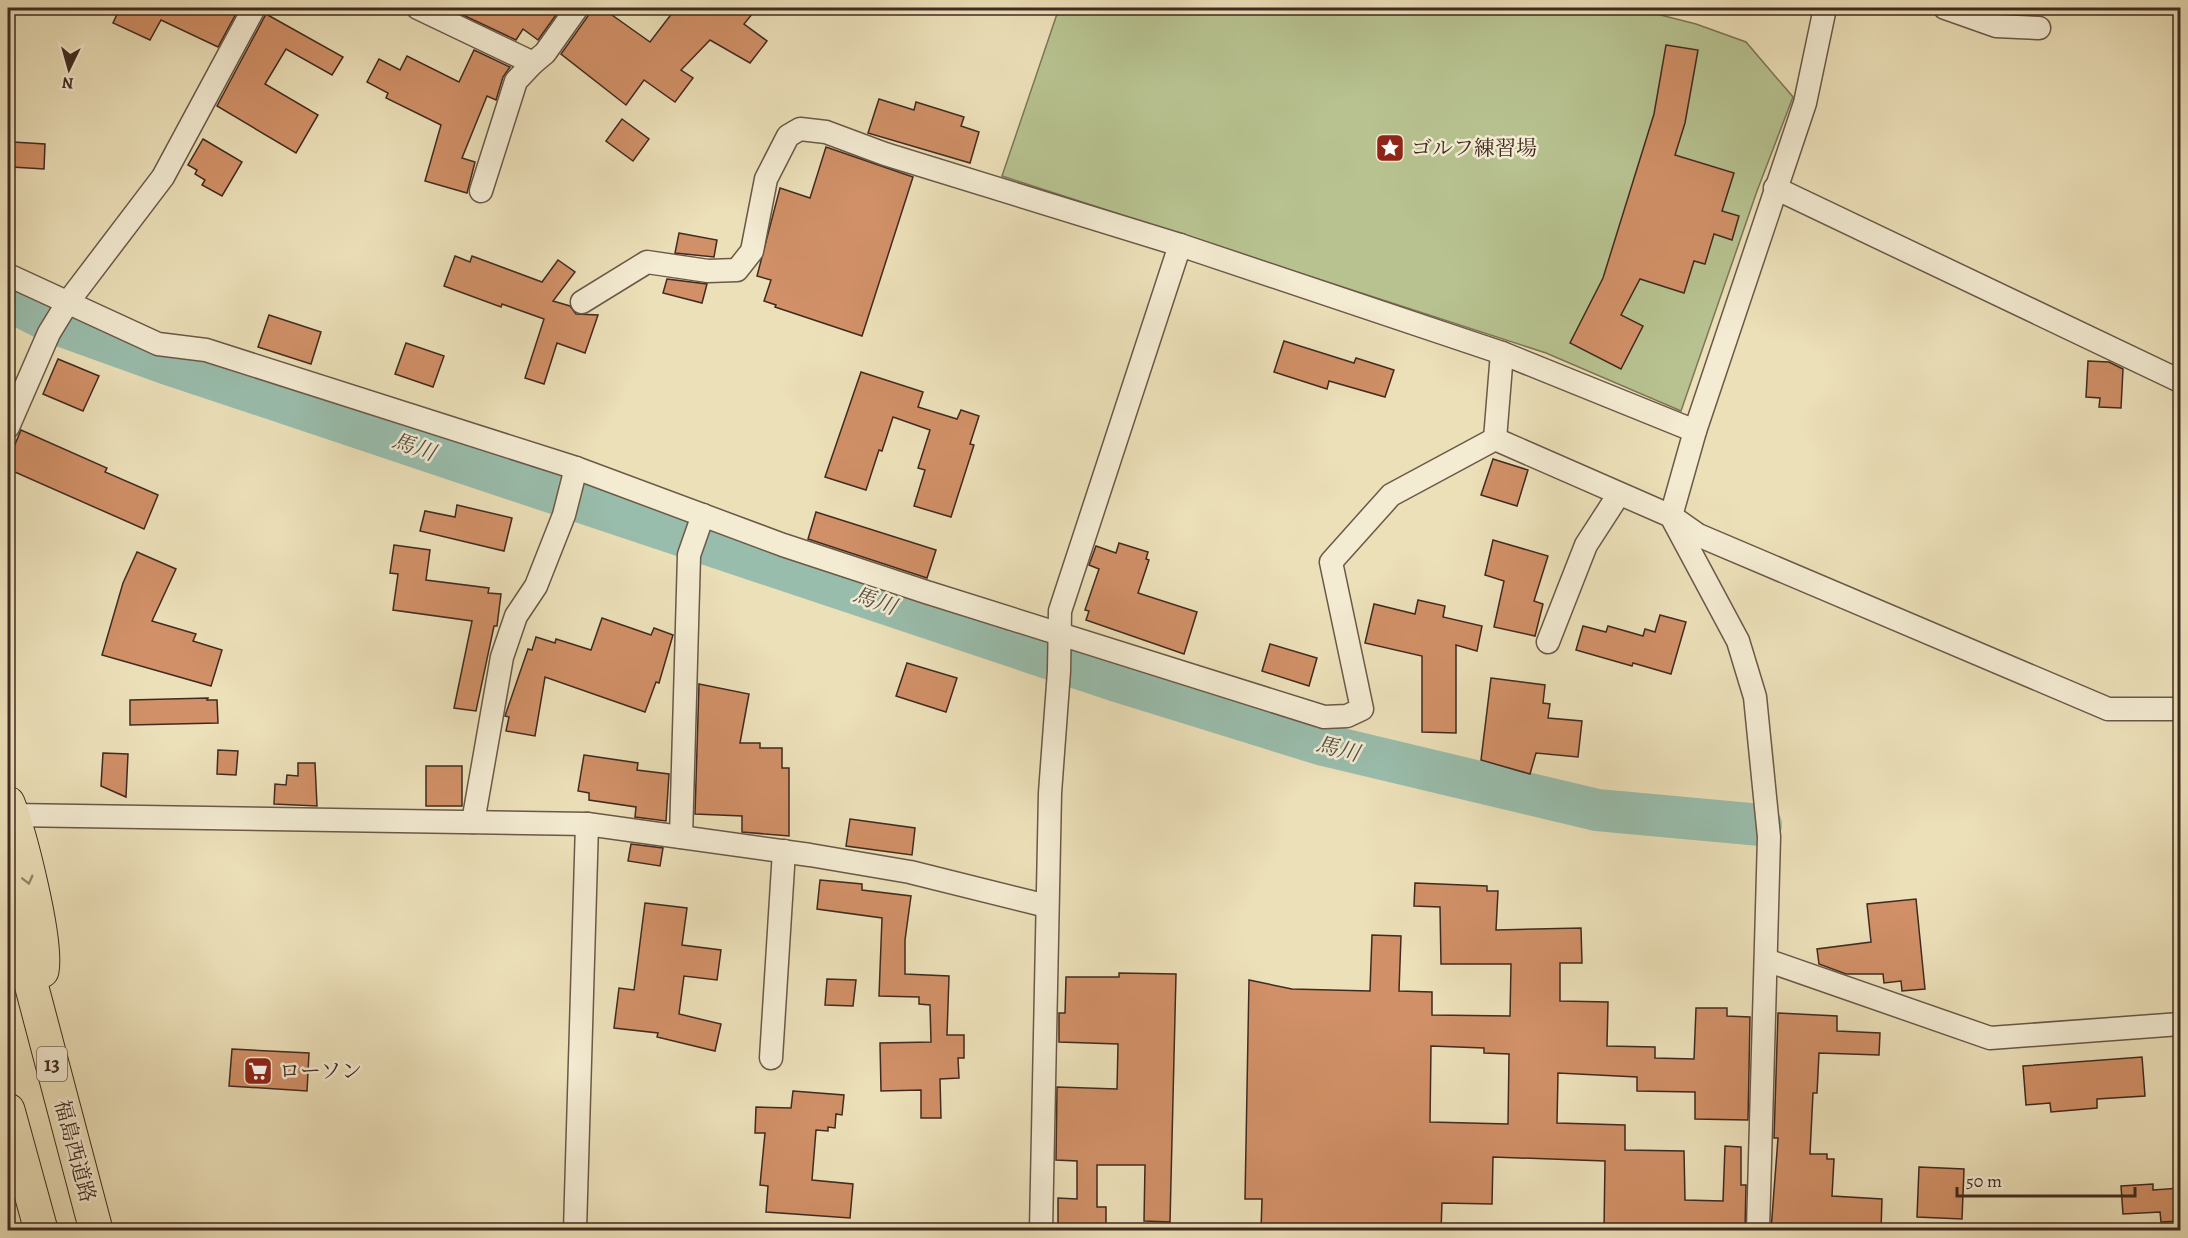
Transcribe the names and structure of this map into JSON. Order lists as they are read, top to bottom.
{
  "streets": {
    "highway": ["13", "福島西道路"]
  },
  "water": ["馬川"],
  "places": {
    "place": ["ゴルフ練習場"],
    "supermarket": ["ローソン"]
  },
  "scale_bar": "50 m",
  "north": "bottom"
}
